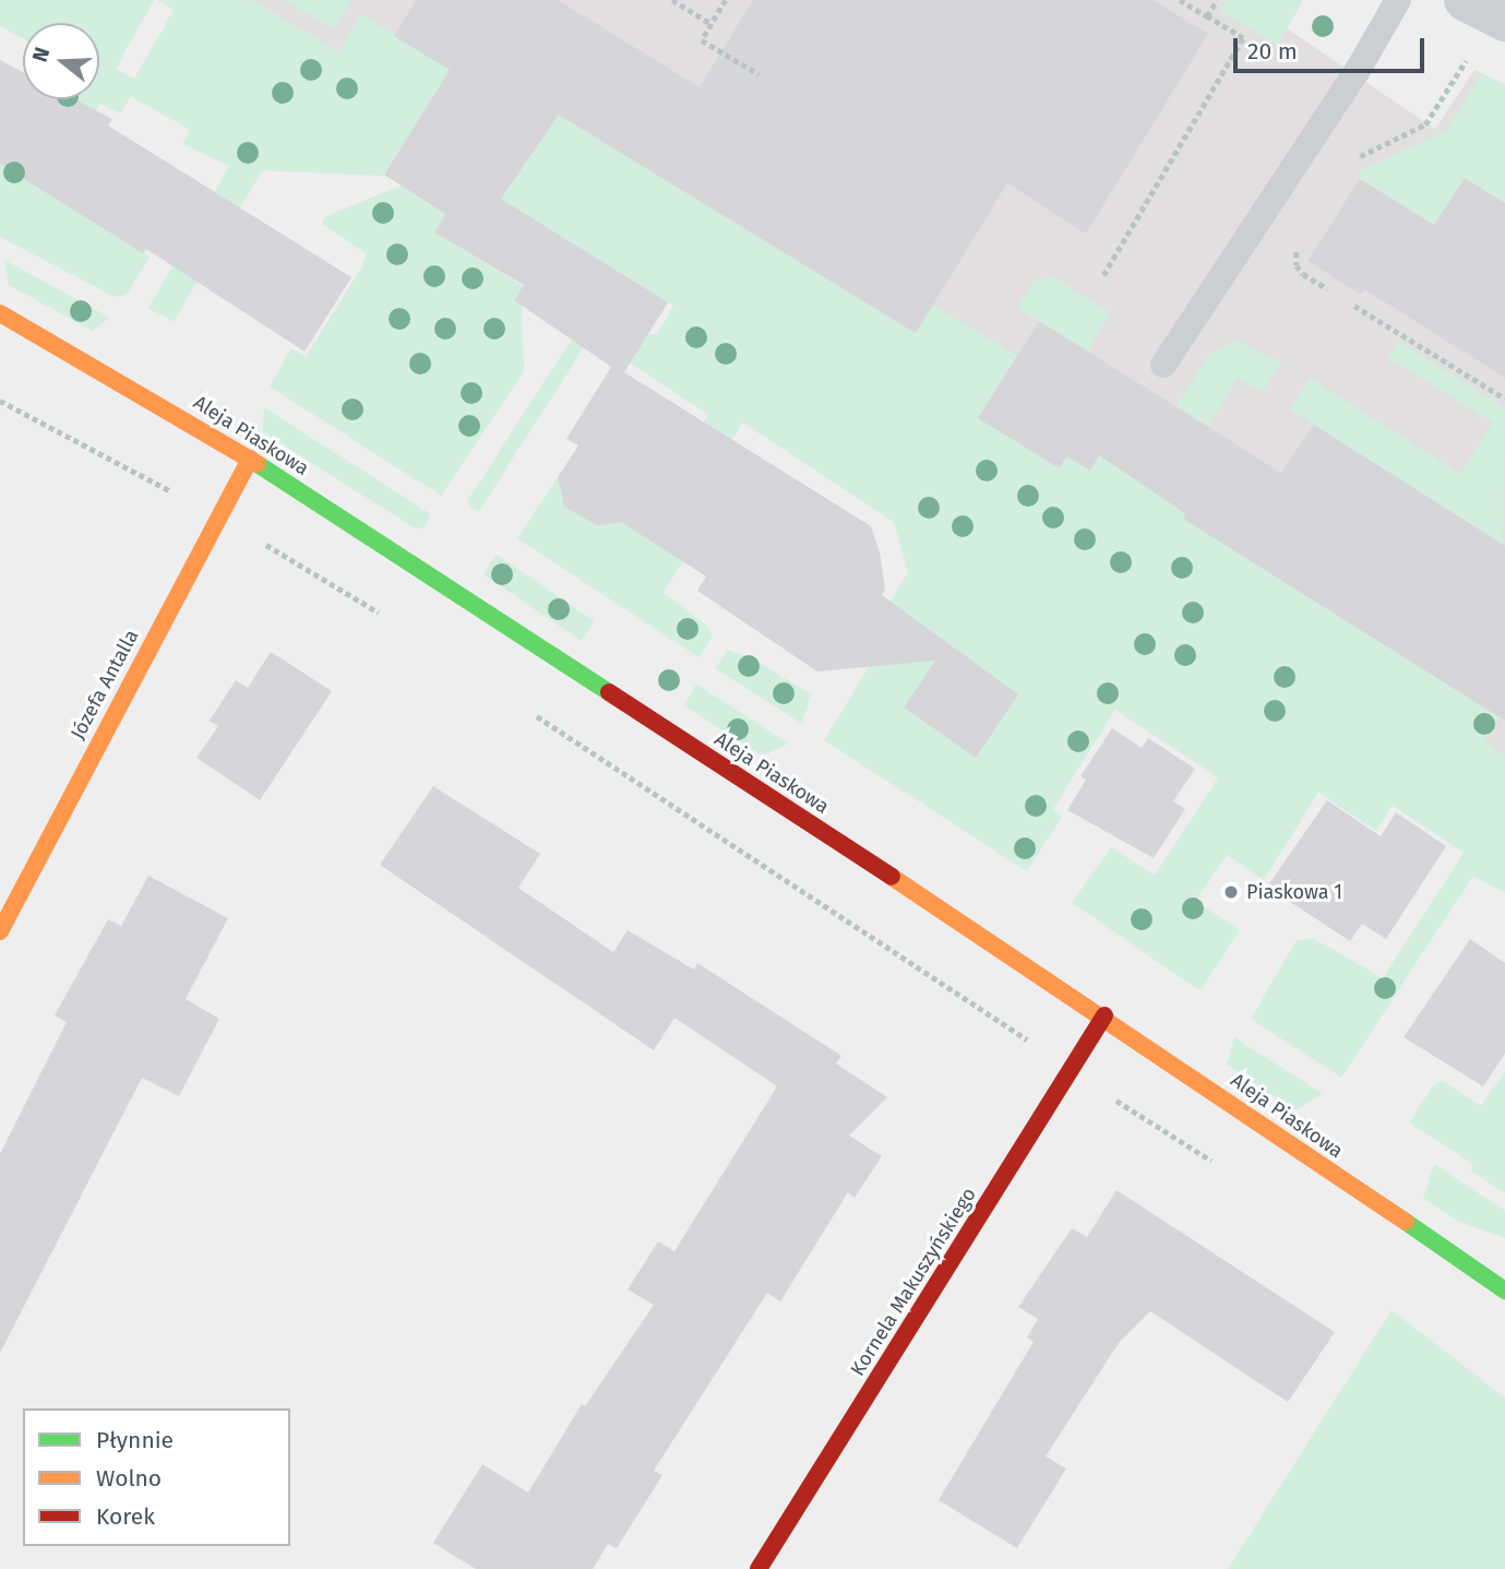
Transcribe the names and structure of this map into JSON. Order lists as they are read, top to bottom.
{
  "streets": {
    "street": ["Aleja Piaskowa", "Józefa Antalla", "Kornela Makuszyńskiego"]
  },
  "crossings": [
    ["Aleja Piaskowa", "Józefa Antalla"],
    ["Aleja Piaskowa", "Kornela Makuszyńskiego"]
  ],
  "places": ["Piaskowa 1"],
  "legend": ["Płynnie", "Wolno", "Korek"],
  "scale_bar": "20 m",
  "north": "left"
}
